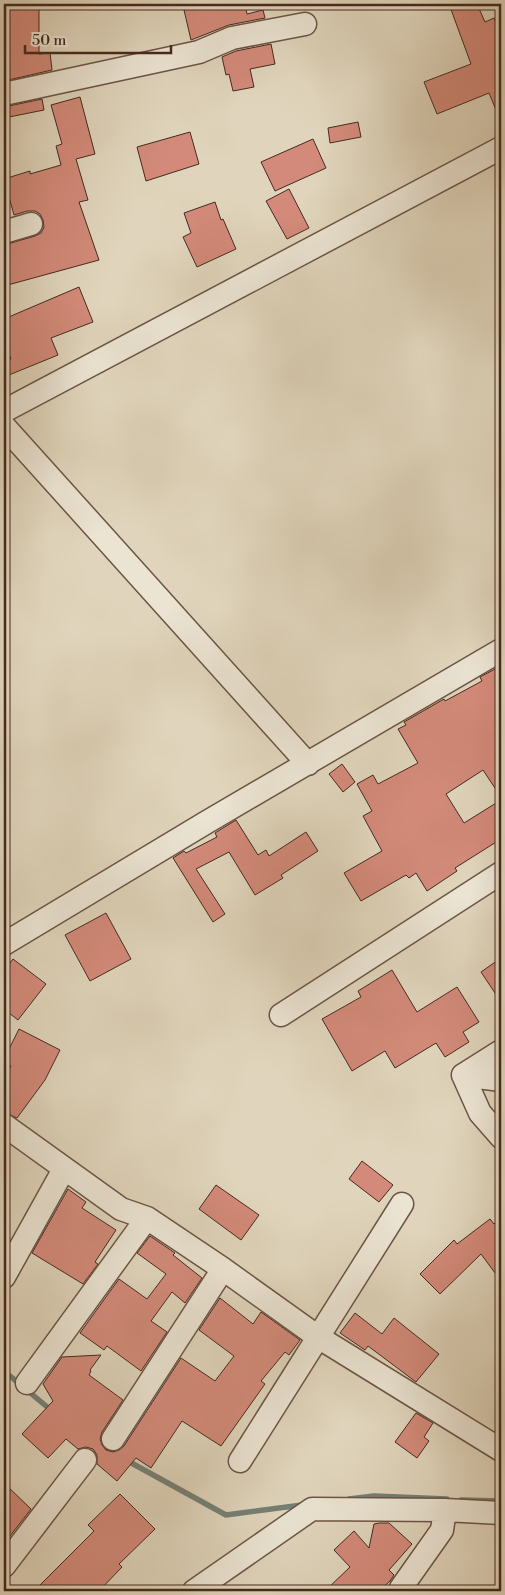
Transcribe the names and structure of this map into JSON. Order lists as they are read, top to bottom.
{
  "scale_bar": "50 m"
}
